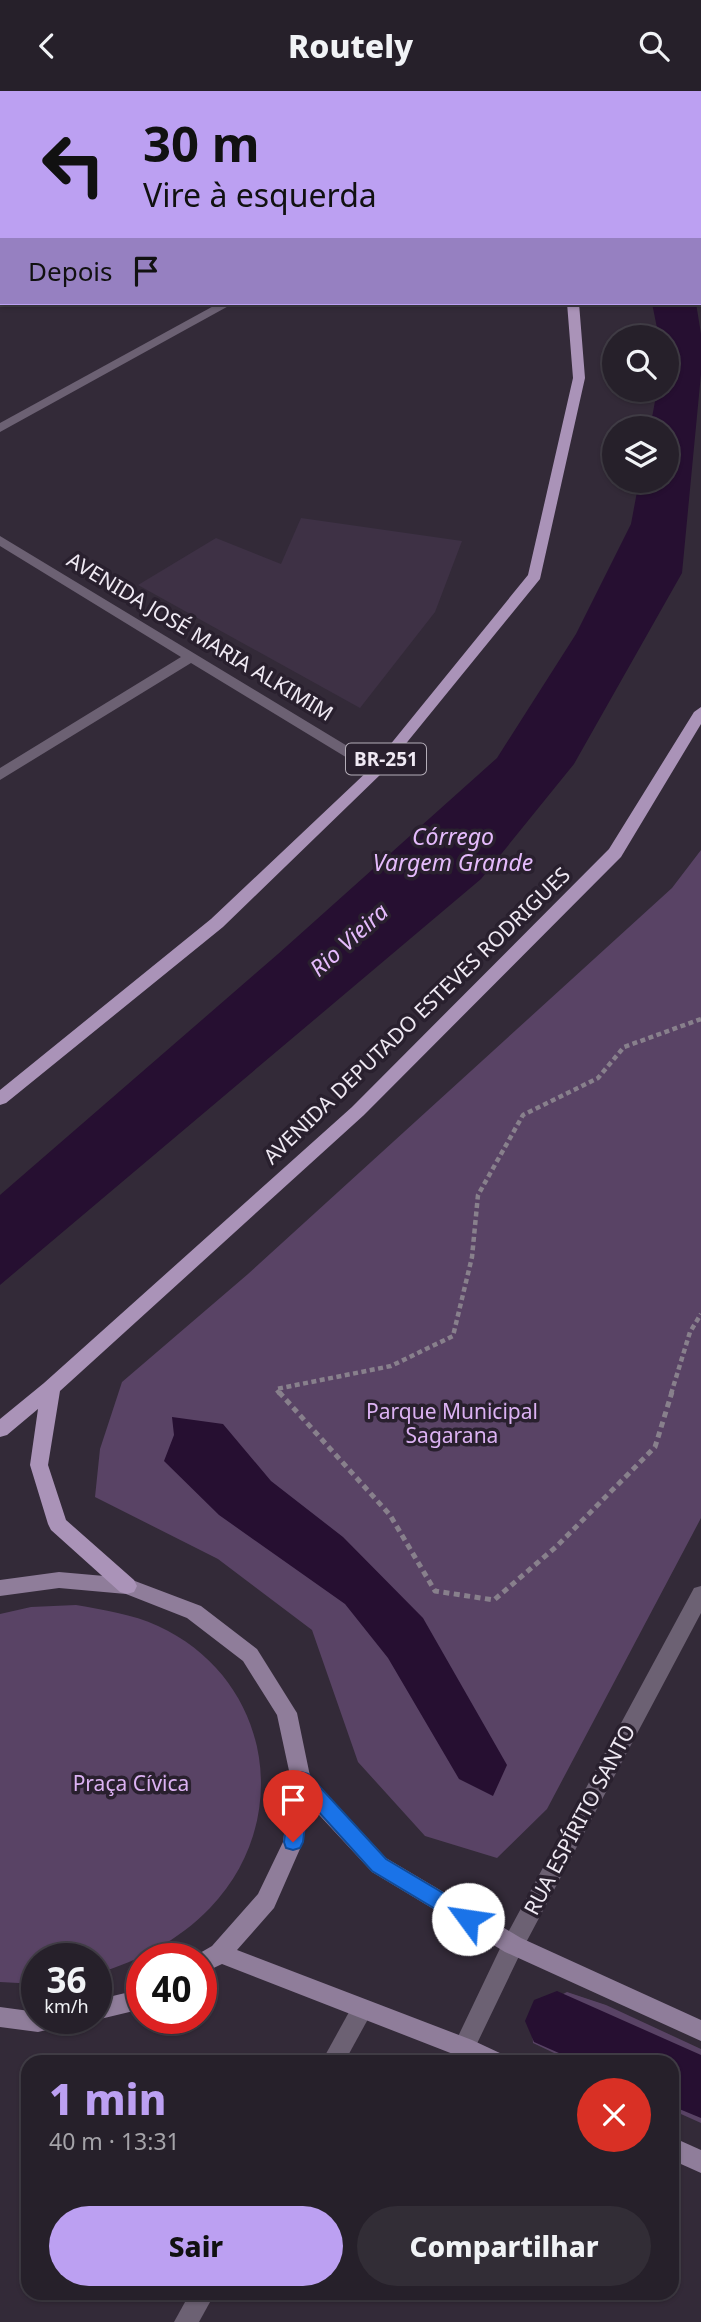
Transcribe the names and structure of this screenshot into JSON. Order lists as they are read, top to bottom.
{
  "streets": {
    "main road": ["BR-251", "AVENIDA DEPUTADO ESTEVES RODRIGUES"],
    "street": ["AVENIDA JOSÉ MARIA ALKIMIM", "RUA ESPÍRITO SANTO"]
  },
  "crossings": [
    ["AVENIDA JOSÉ MARIA ALKIMIM", "BR-251"]
  ],
  "water": ["Córrego Vargem Grande", "Rio Vieira"],
  "parks": ["Parque Municipal Sagarana", "Praça Cívica"],
  "page": {
    "header": "Routely",
    "turn": ["30 m", "Vire à esquerda"],
    "then": "Depois",
    "speed": "36 km/h",
    "limit": "40",
    "heading": ["1 min", "40 m · 13:31"],
    "buttons": ["Sair", "Compartilhar"]
  }
}
